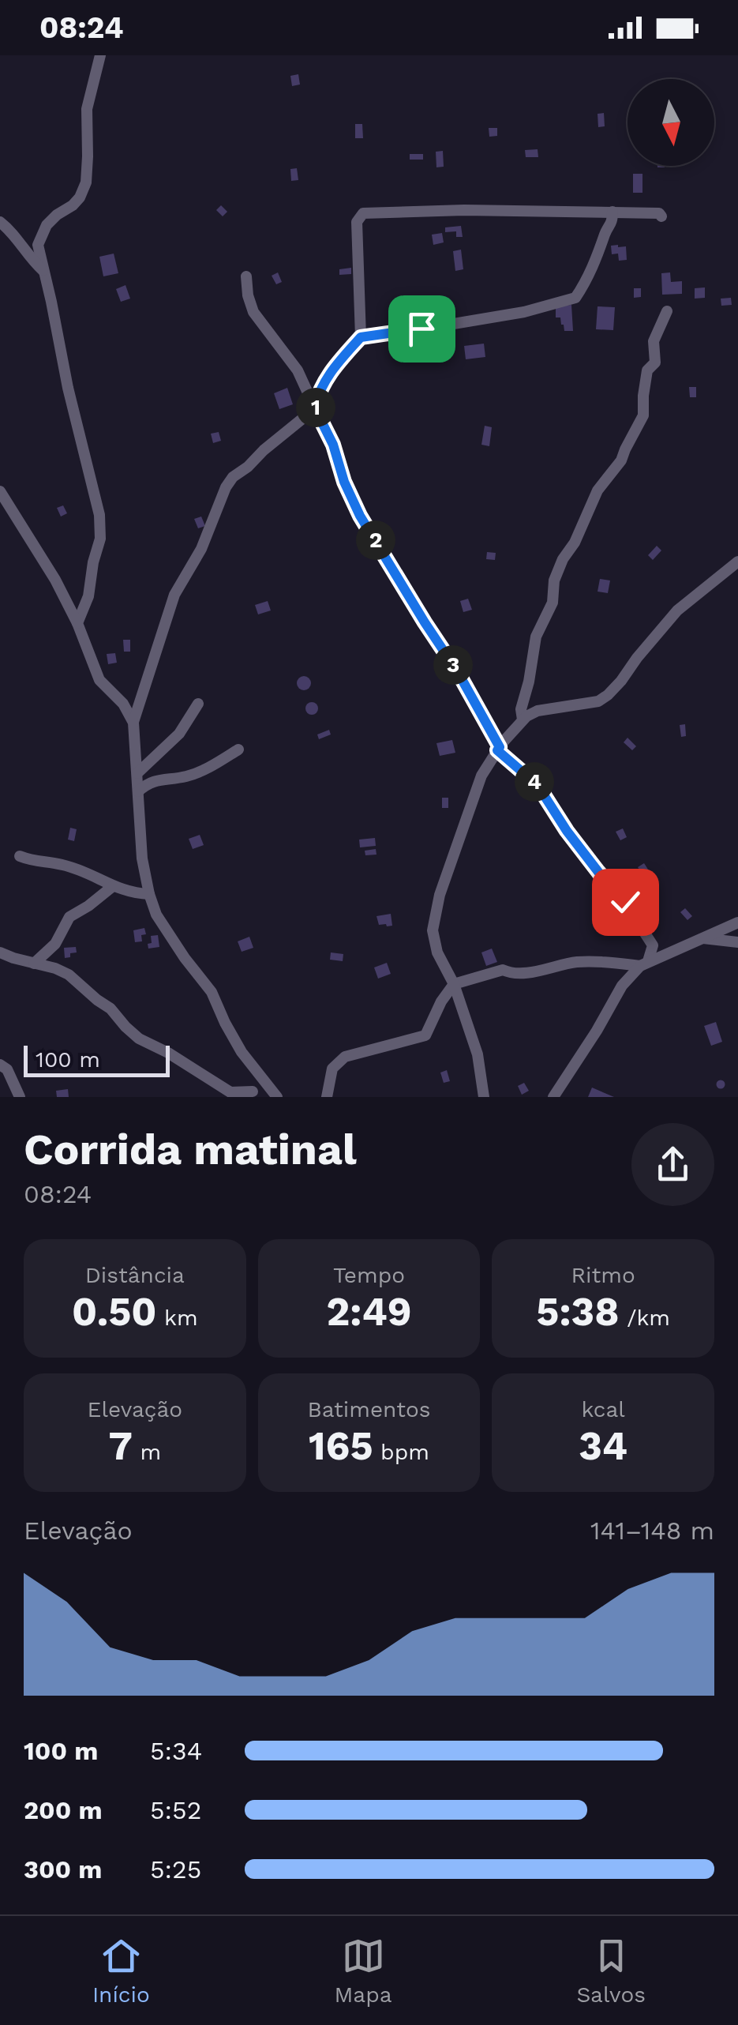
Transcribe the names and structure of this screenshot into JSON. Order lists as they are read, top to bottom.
{
  "scale_bar": "100 m",
  "north": "bottom",
  "page": {
    "status": "08:24",
    "pins": [
      "1",
      "2",
      "3",
      "4"
    ],
    "scale": "100 m",
    "heading": ["Corrida matinal", "08:24"],
    "stats": [
      ["Distância", "0.50 km"],
      ["Tempo", "2:49"],
      ["Ritmo", "5:38 /km"],
      ["Elevação", "7 m"],
      ["Batimentos", "165 bpm"],
      ["kcal", "34"]
    ],
    "chart": ["Elevação", "141–148 m"],
    "list": [
      {
        "name": "100 m",
        "note": "5:34"
      },
      {
        "name": "200 m",
        "note": "5:52"
      },
      {
        "name": "300 m",
        "note": "5:25"
      }
    ],
    "tabs": ["Início", "Mapa", "Salvos"]
  }
}
